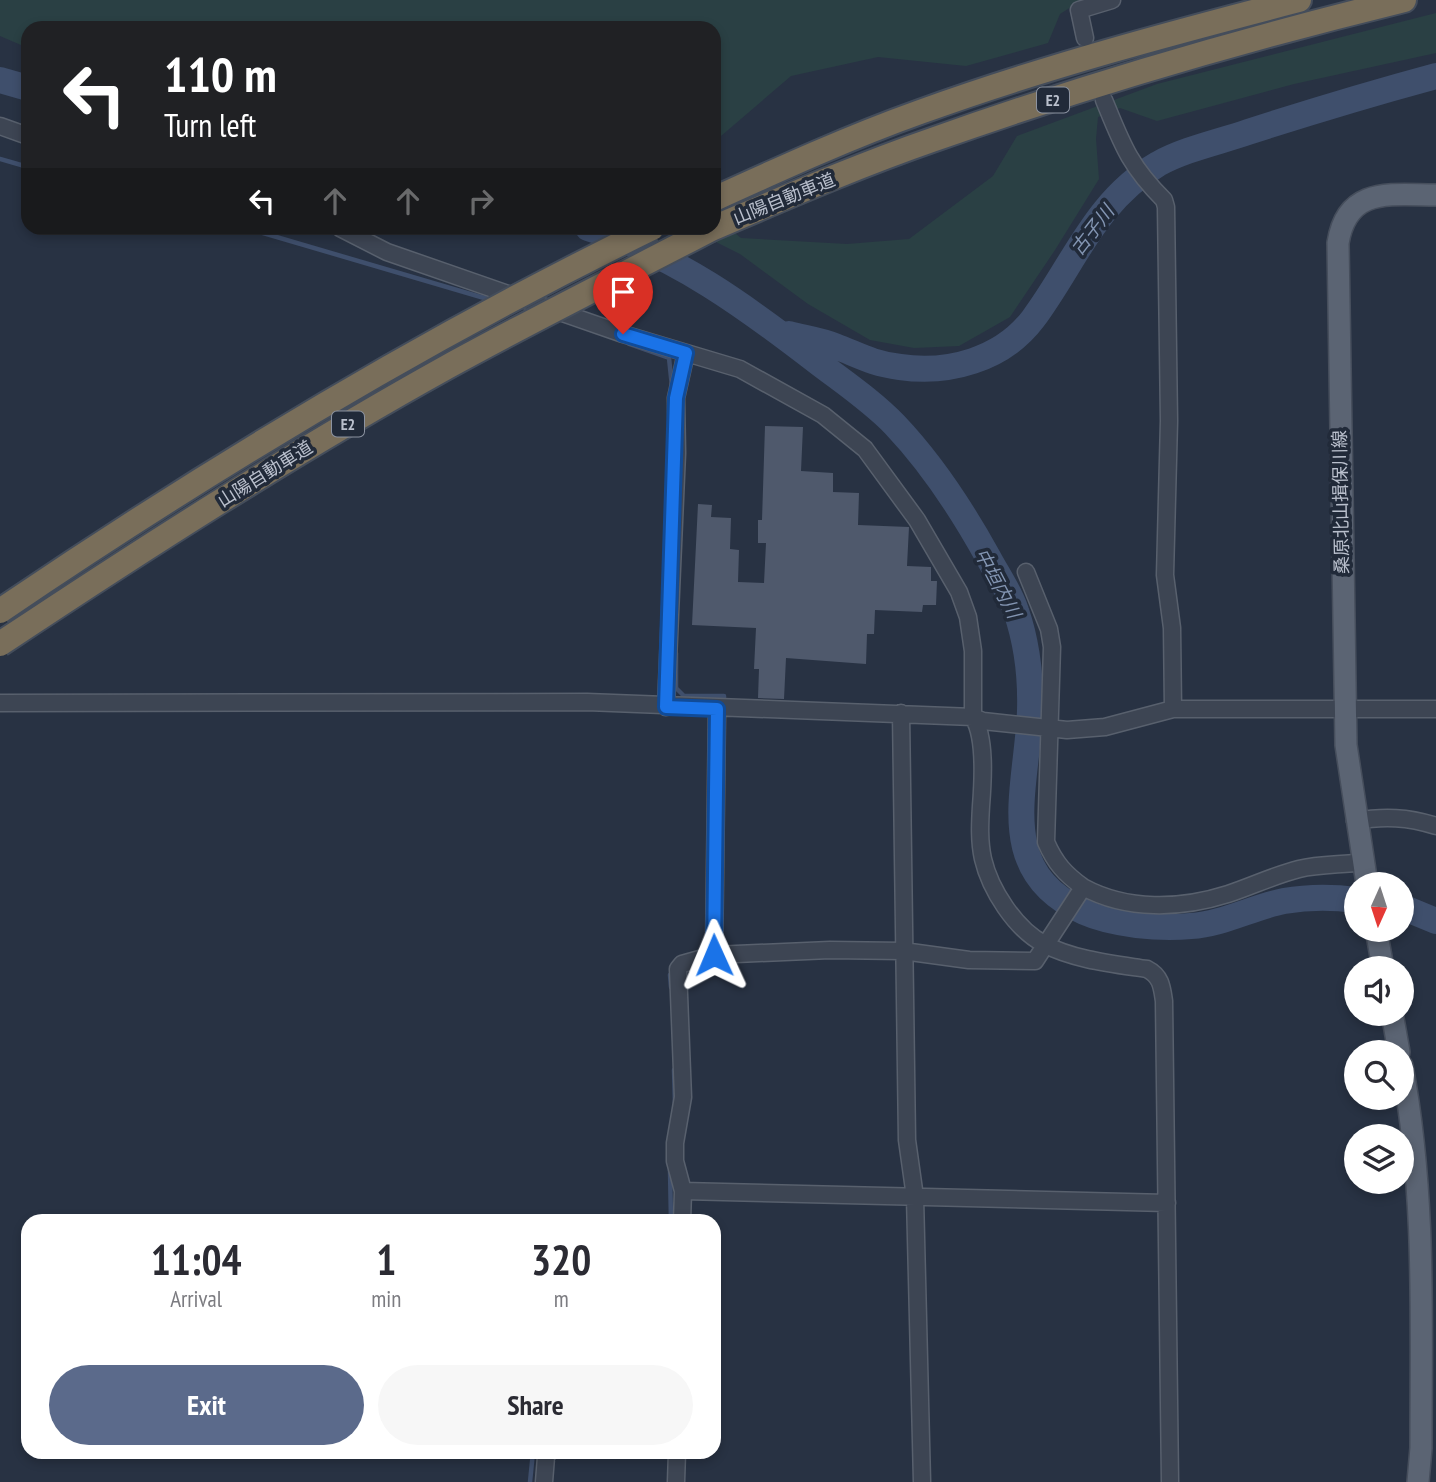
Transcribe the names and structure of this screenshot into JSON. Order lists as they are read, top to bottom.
{
  "streets": {
    "highway": ["E2", "山陽自動車道"],
    "main road": ["桑原北山揖保川線"]
  },
  "water": ["古子川", "中垣内川"],
  "north": "bottom",
  "page": {
    "turn": ["110 m", "Turn left"],
    "eta": [
      "11:04",
      "Arrival",
      "1",
      "min",
      "320",
      "m"
    ],
    "buttons": ["Exit", "Share"]
  }
}
